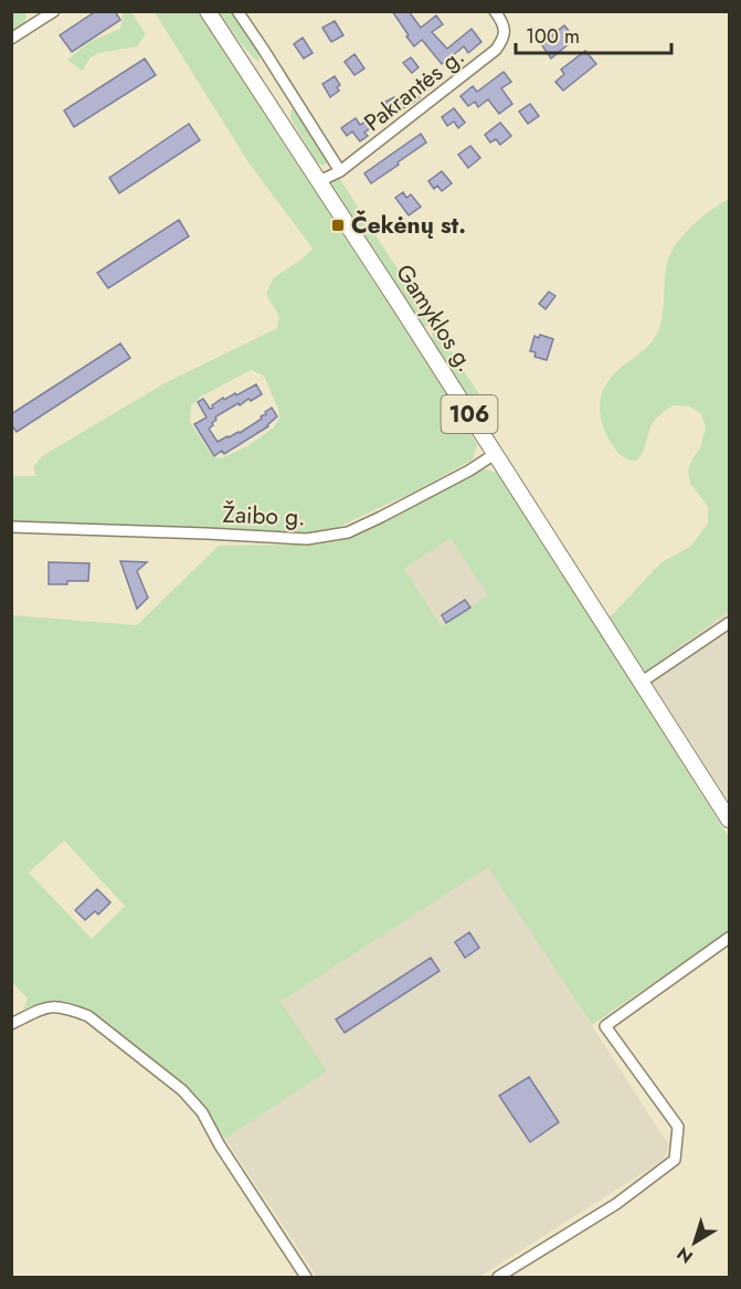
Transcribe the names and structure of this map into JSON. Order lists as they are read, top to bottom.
{
  "streets": {
    "main road": ["Gamyklos g.", "106"],
    "street": ["Pakrantės g.", "Žaibo g."]
  },
  "crossings": [
    ["Pakrantės g.", "Gamyklos g."],
    ["Gamyklos g.", "Žaibo g."]
  ],
  "places": {
    "transit": ["Čekėnų st."]
  },
  "scale_bar": "100 m",
  "north": "bottom left"
}
